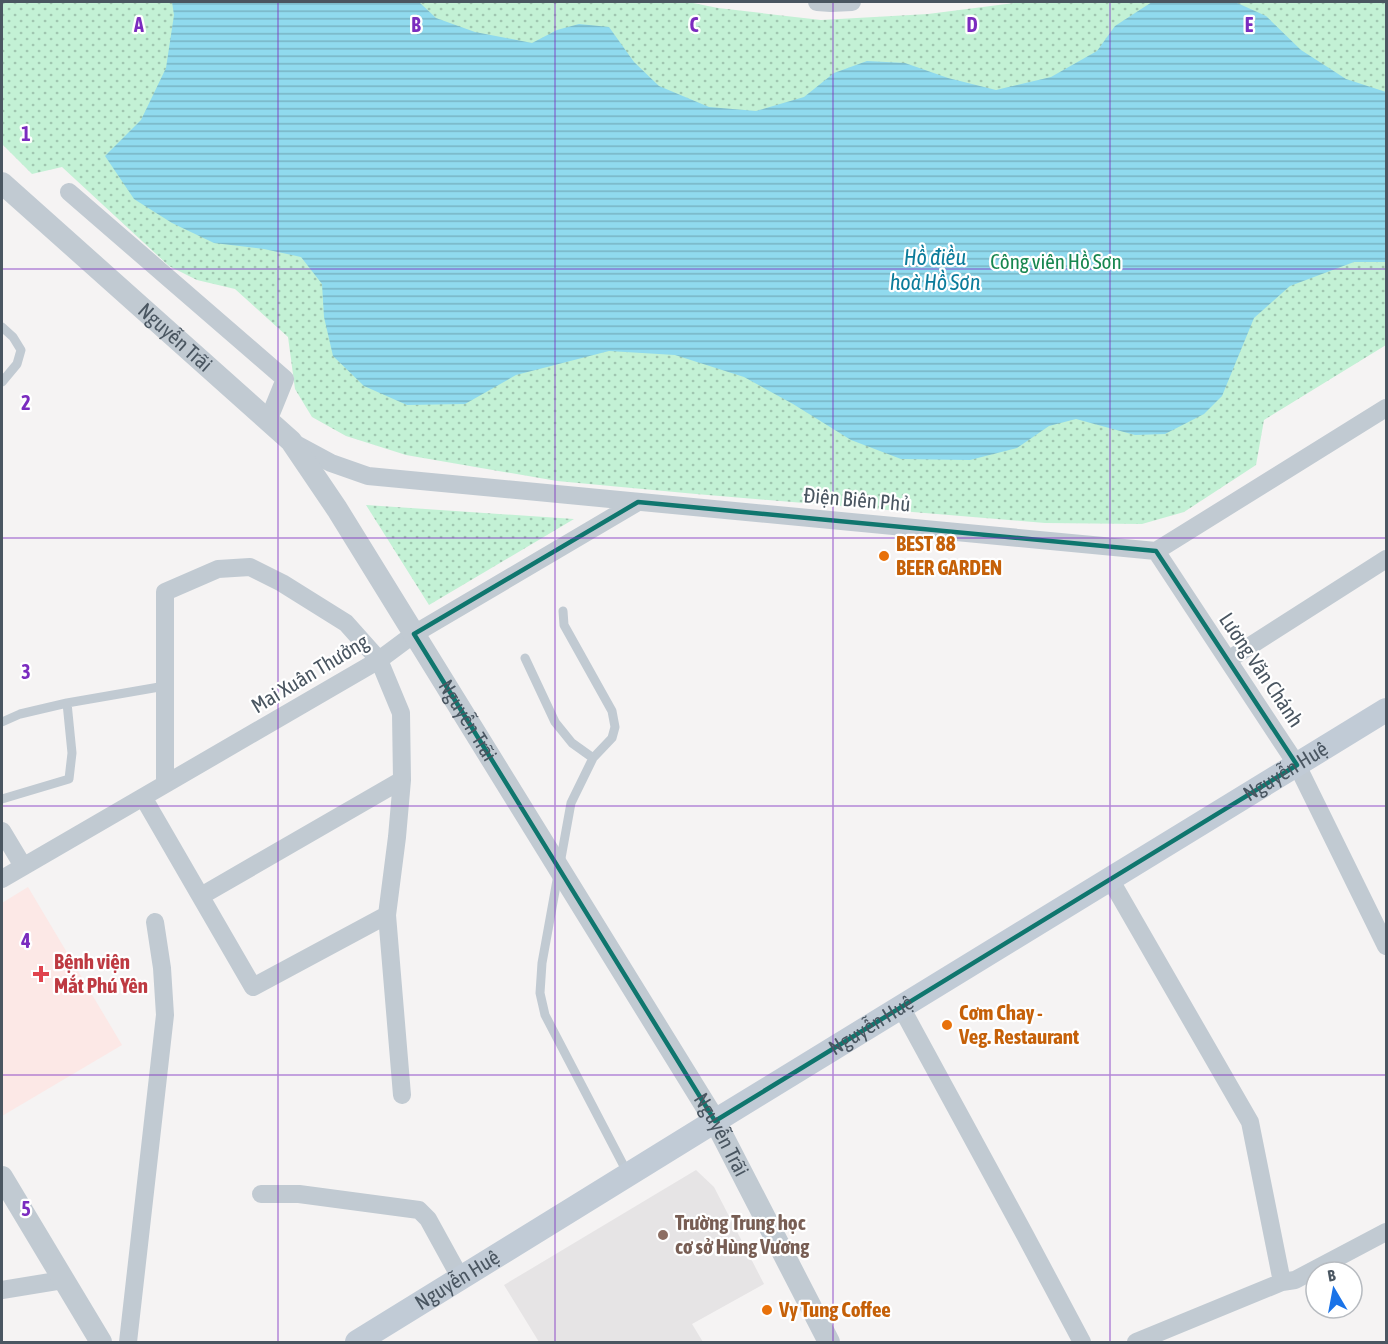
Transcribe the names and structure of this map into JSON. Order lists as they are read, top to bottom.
{
  "streets": {
    "main road": ["Nguyễn Huệ"],
    "street": [
      "Nguyễn Trãi",
      "Điện Biên Phủ",
      "Lương Văn Chánh",
      "Mai Xuân Thưởng"
    ]
  },
  "crossings": [
    ["Nguyễn Trãi", "Điện Biên Phủ"],
    ["Nguyễn Trãi", "Mai Xuân Thưởng"],
    ["Nguyễn Trãi", "Nguyễn Huệ"],
    ["Điện Biên Phủ", "Lương Văn Chánh"],
    ["Điện Biên Phủ", "Mai Xuân Thưởng"],
    ["Lương Văn Chánh", "Nguyễn Huệ"]
  ],
  "water": ["Hồ điều hoà Hồ Sơn"],
  "parks": ["Công viên Hồ Sơn"],
  "places": {
    "other": [
      "BEST 88 BEER GARDEN",
      "Cơm Chay - Veg. Restaurant",
      "Trường Trung học cơ sở Hùng Vương",
      "Vy Tung Coffee"
    ],
    "health": ["Bệnh viện Mắt Phú Yên"]
  },
  "north": "top",
  "grid": {
    "columns": [
      "A",
      "B",
      "C",
      "D",
      "E"
    ],
    "rows": [
      "1",
      "2",
      "3",
      "4",
      "5"
    ]
  }
}
